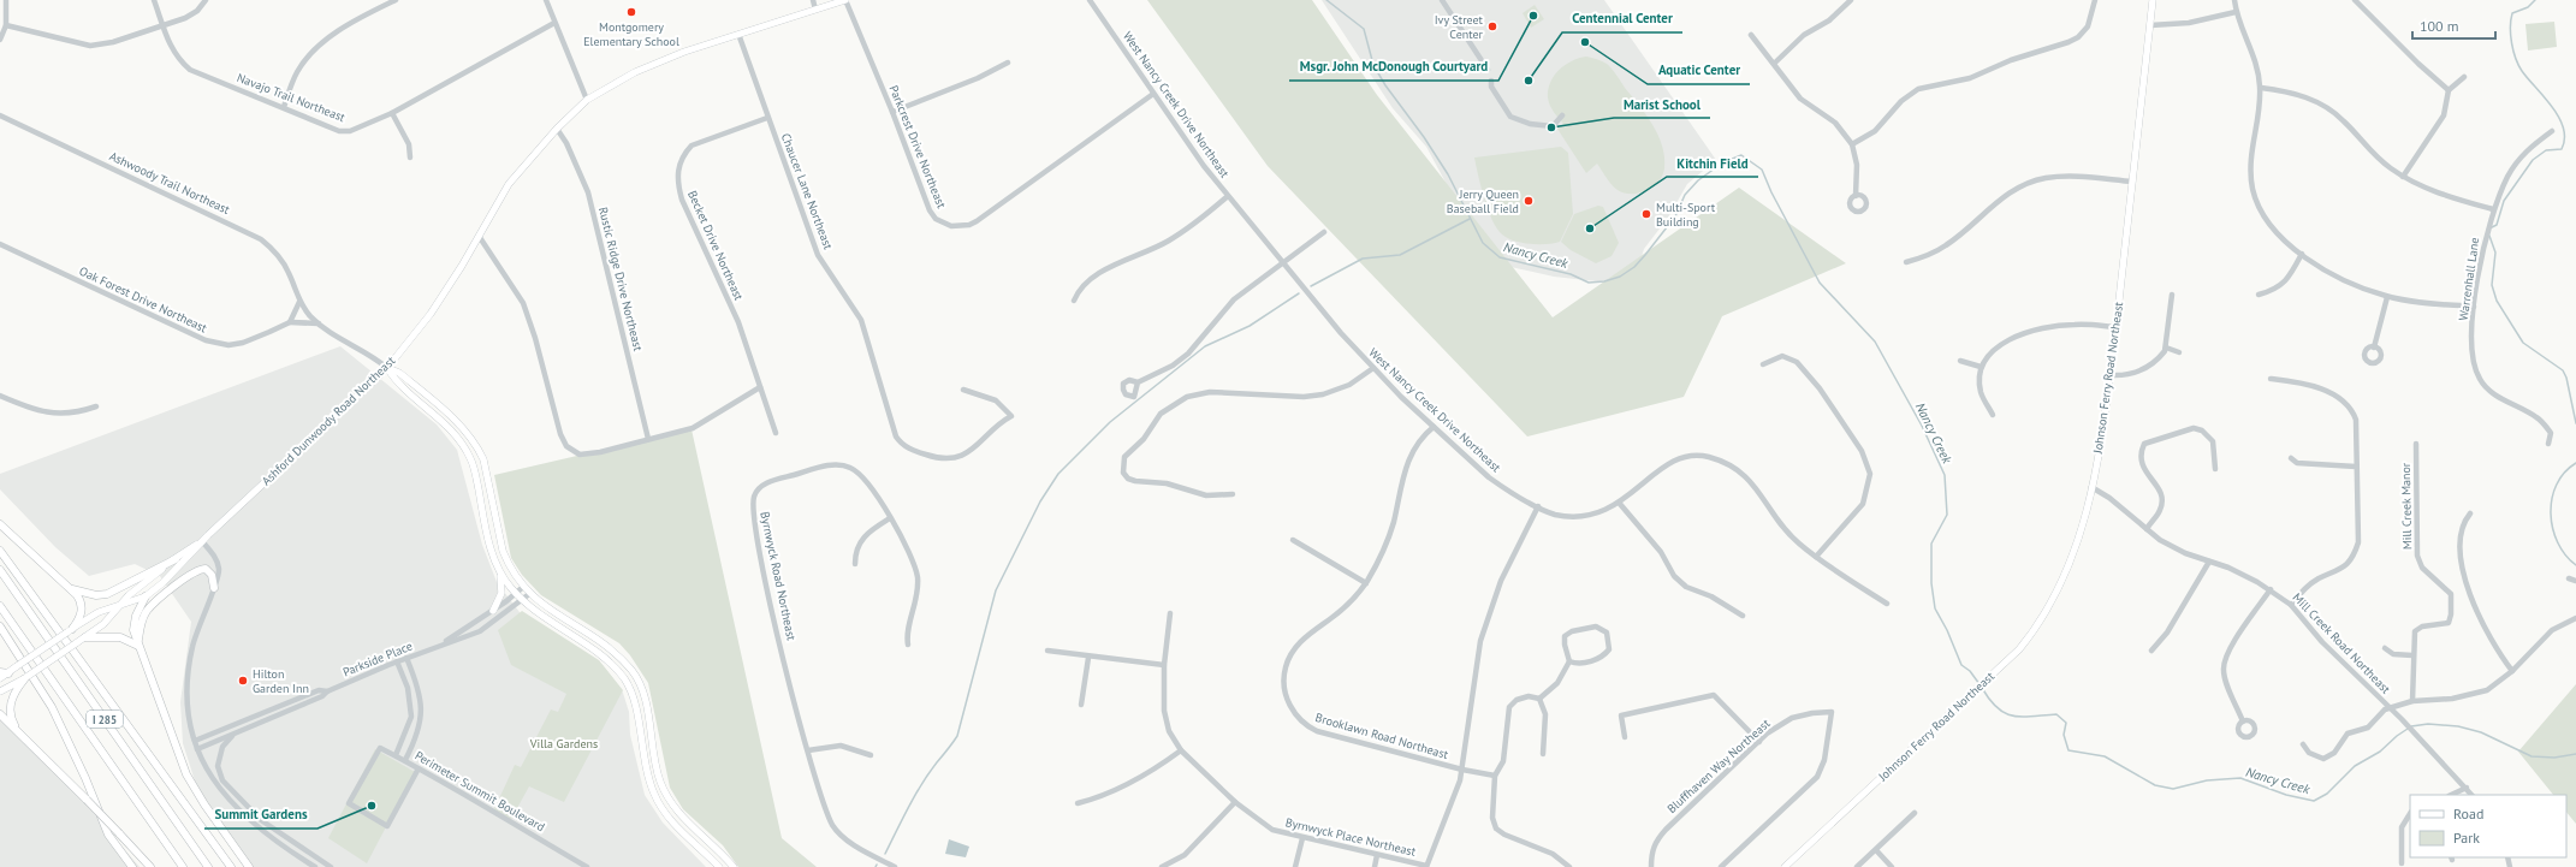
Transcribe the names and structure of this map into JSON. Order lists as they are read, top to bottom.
{
  "streets": {
    "highway": ["I 285"],
    "main road": ["Johnson Ferry Road Northeast", "Ashford Dunwoody Road Northeast"],
    "street": [
      "Navajo Trail Northeast",
      "West Nancy Creek Drive Northeast",
      "Parkcrest Drive Northeast",
      "Ashwoody Trail Northeast",
      "Chaucer Lane Northeast",
      "Becket Drive Northeast",
      "Rustic Ridge Drive Northeast",
      "Warrenhall Lane",
      "Oak Forest Drive Northeast",
      "Mill Creek Manor",
      "Byrnwyck Road Northeast",
      "Mill Creek Road Northeast",
      "Parkside Place",
      "Brooklawn Road Northeast",
      "Bluffhaven Way Northeast",
      "Perimeter Summit Boulevard",
      "Byrnwyck Place Northeast"
    ]
  },
  "crossings": [
    ["West Nancy Creek Drive Northeast", "Parkcrest Drive Northeast"],
    ["West Nancy Creek Drive Northeast", "Brooklawn Road Northeast"],
    ["Parkcrest Drive Northeast", "Ashford Dunwoody Road Northeast"],
    ["Chaucer Lane Northeast", "Becket Drive Northeast"],
    ["Chaucer Lane Northeast", "Ashford Dunwoody Road Northeast"],
    ["Rustic Ridge Drive Northeast", "Ashford Dunwoody Road Northeast"],
    ["Johnson Ferry Road Northeast", "Mill Creek Road Northeast"],
    ["Mill Creek Manor", "Mill Creek Road Northeast"],
    ["Parkside Place", "Perimeter Summit Boulevard"]
  ],
  "water": ["Nancy Creek"],
  "parks": ["Villa Gardens"],
  "places": [
    "Montgomery Elementary School",
    "Msgr. John McDonough Courtyard",
    "Ivy Street Center",
    "Aquatic Center",
    "Centennial Center",
    "Marist School",
    "Jerry Queen Baseball Field",
    "Multi-Sport Building",
    "Kitchin Field",
    "Hilton Garden Inn",
    "Summit Gardens"
  ],
  "legend": ["Road", "Park"],
  "scale_bar": "100 m"
}
